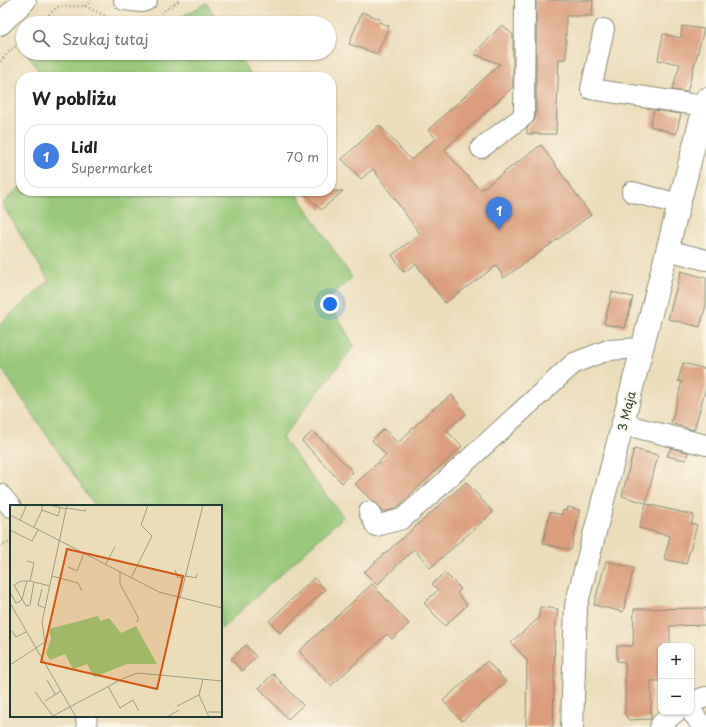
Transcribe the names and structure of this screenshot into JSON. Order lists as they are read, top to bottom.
{
  "streets": {
    "main road": ["3 Maja"]
  },
  "page": {
    "search": "Szukaj tutaj",
    "heading": "W pobliżu",
    "list": [
      {
        "mark": "1",
        "name": "Lidl",
        "note": "Supermarket",
        "value": "70 m"
      }
    ],
    "pins": "1",
    "map_buttons": ["+", "−"]
  }
}
